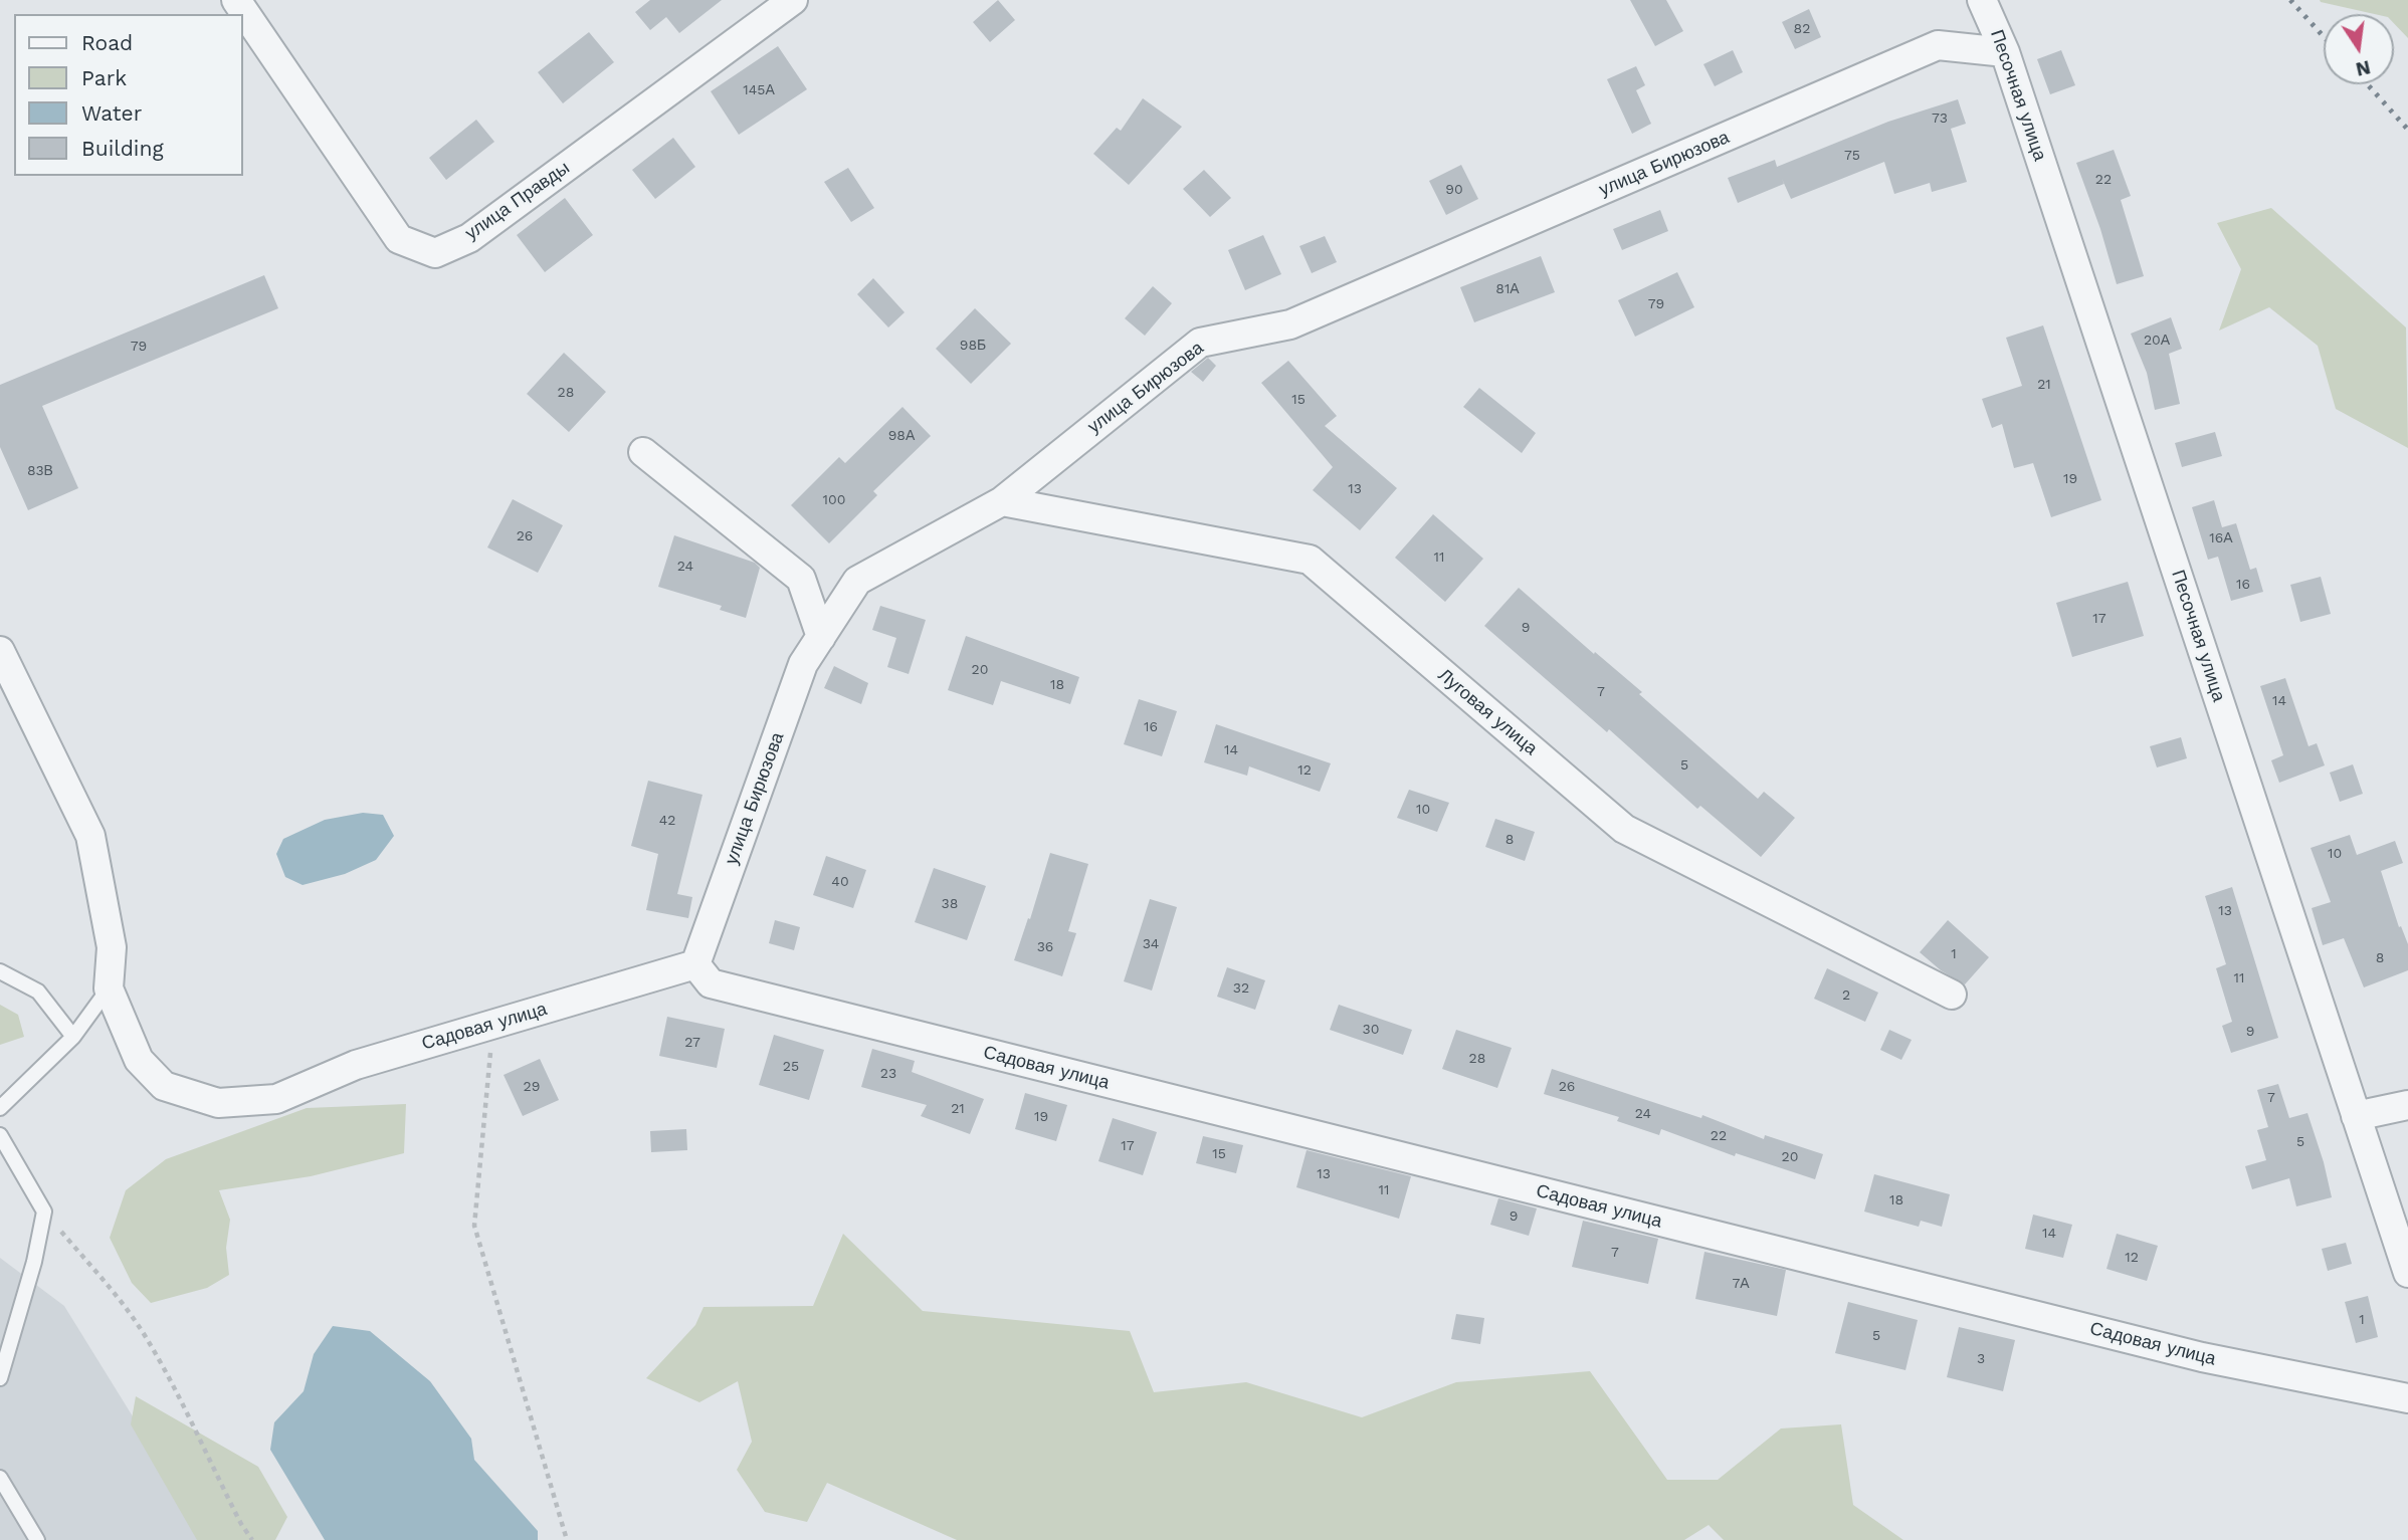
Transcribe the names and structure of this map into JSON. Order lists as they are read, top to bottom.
{
  "streets": {
    "street": [
      "Песочная улица",
      "улица Бирюзова",
      "улица Правды",
      "Луговая улица",
      "Садовая улица"
    ]
  },
  "crossings": [
    ["Песочная улица", "улица Бирюзова"],
    ["улица Бирюзова", "Луговая улица"],
    ["улица Бирюзова", "Садовая улица"]
  ],
  "house_numbers": [
    "82",
    "145А",
    "73",
    "75",
    "22",
    "90",
    "81А",
    "79",
    "20А",
    "98Б",
    "79",
    "21",
    "28",
    "15",
    "98А",
    "83В",
    "19",
    "13",
    "100",
    "26",
    "16А",
    "11",
    "24",
    "16",
    "17",
    "9",
    "20",
    "18",
    "7",
    "14",
    "16",
    "14",
    "5",
    "12",
    "10",
    "42",
    "8",
    "10",
    "40",
    "38",
    "13",
    "34",
    "36",
    "1",
    "8",
    "11",
    "32",
    "2",
    "30",
    "9",
    "27",
    "28",
    "25",
    "23",
    "29",
    "26",
    "7",
    "21",
    "24",
    "19",
    "22",
    "5",
    "17",
    "15",
    "20",
    "13",
    "11",
    "18",
    "9",
    "14",
    "7",
    "12",
    "7А",
    "1",
    "5",
    "3"
  ],
  "legend": [
    "Road",
    "Park",
    "Water",
    "Building"
  ],
  "north": "bottom"
}
